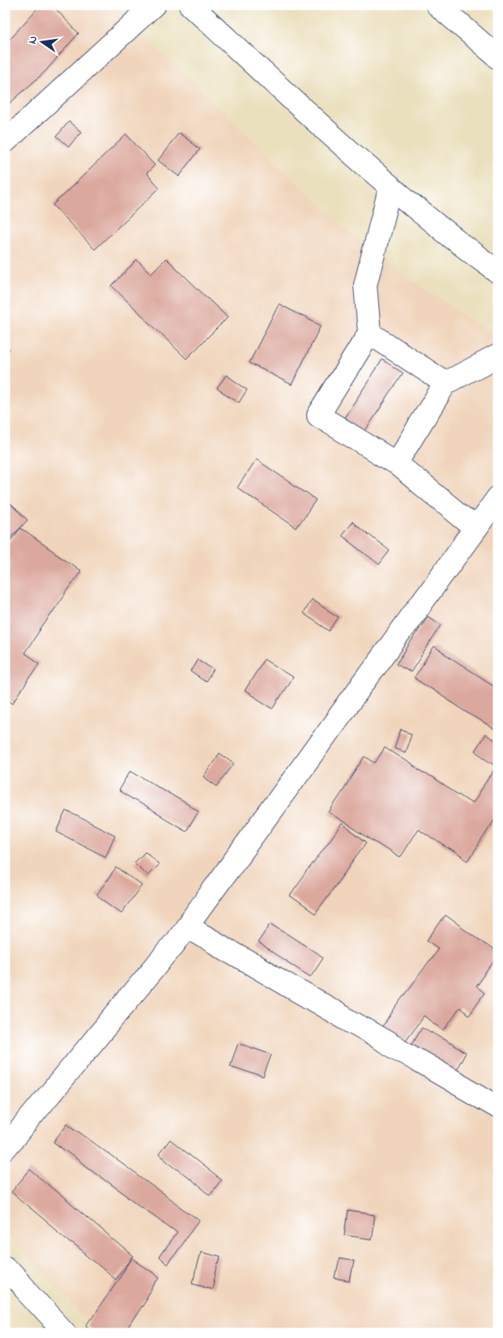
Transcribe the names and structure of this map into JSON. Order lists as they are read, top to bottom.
{
  "north": "left"
}
